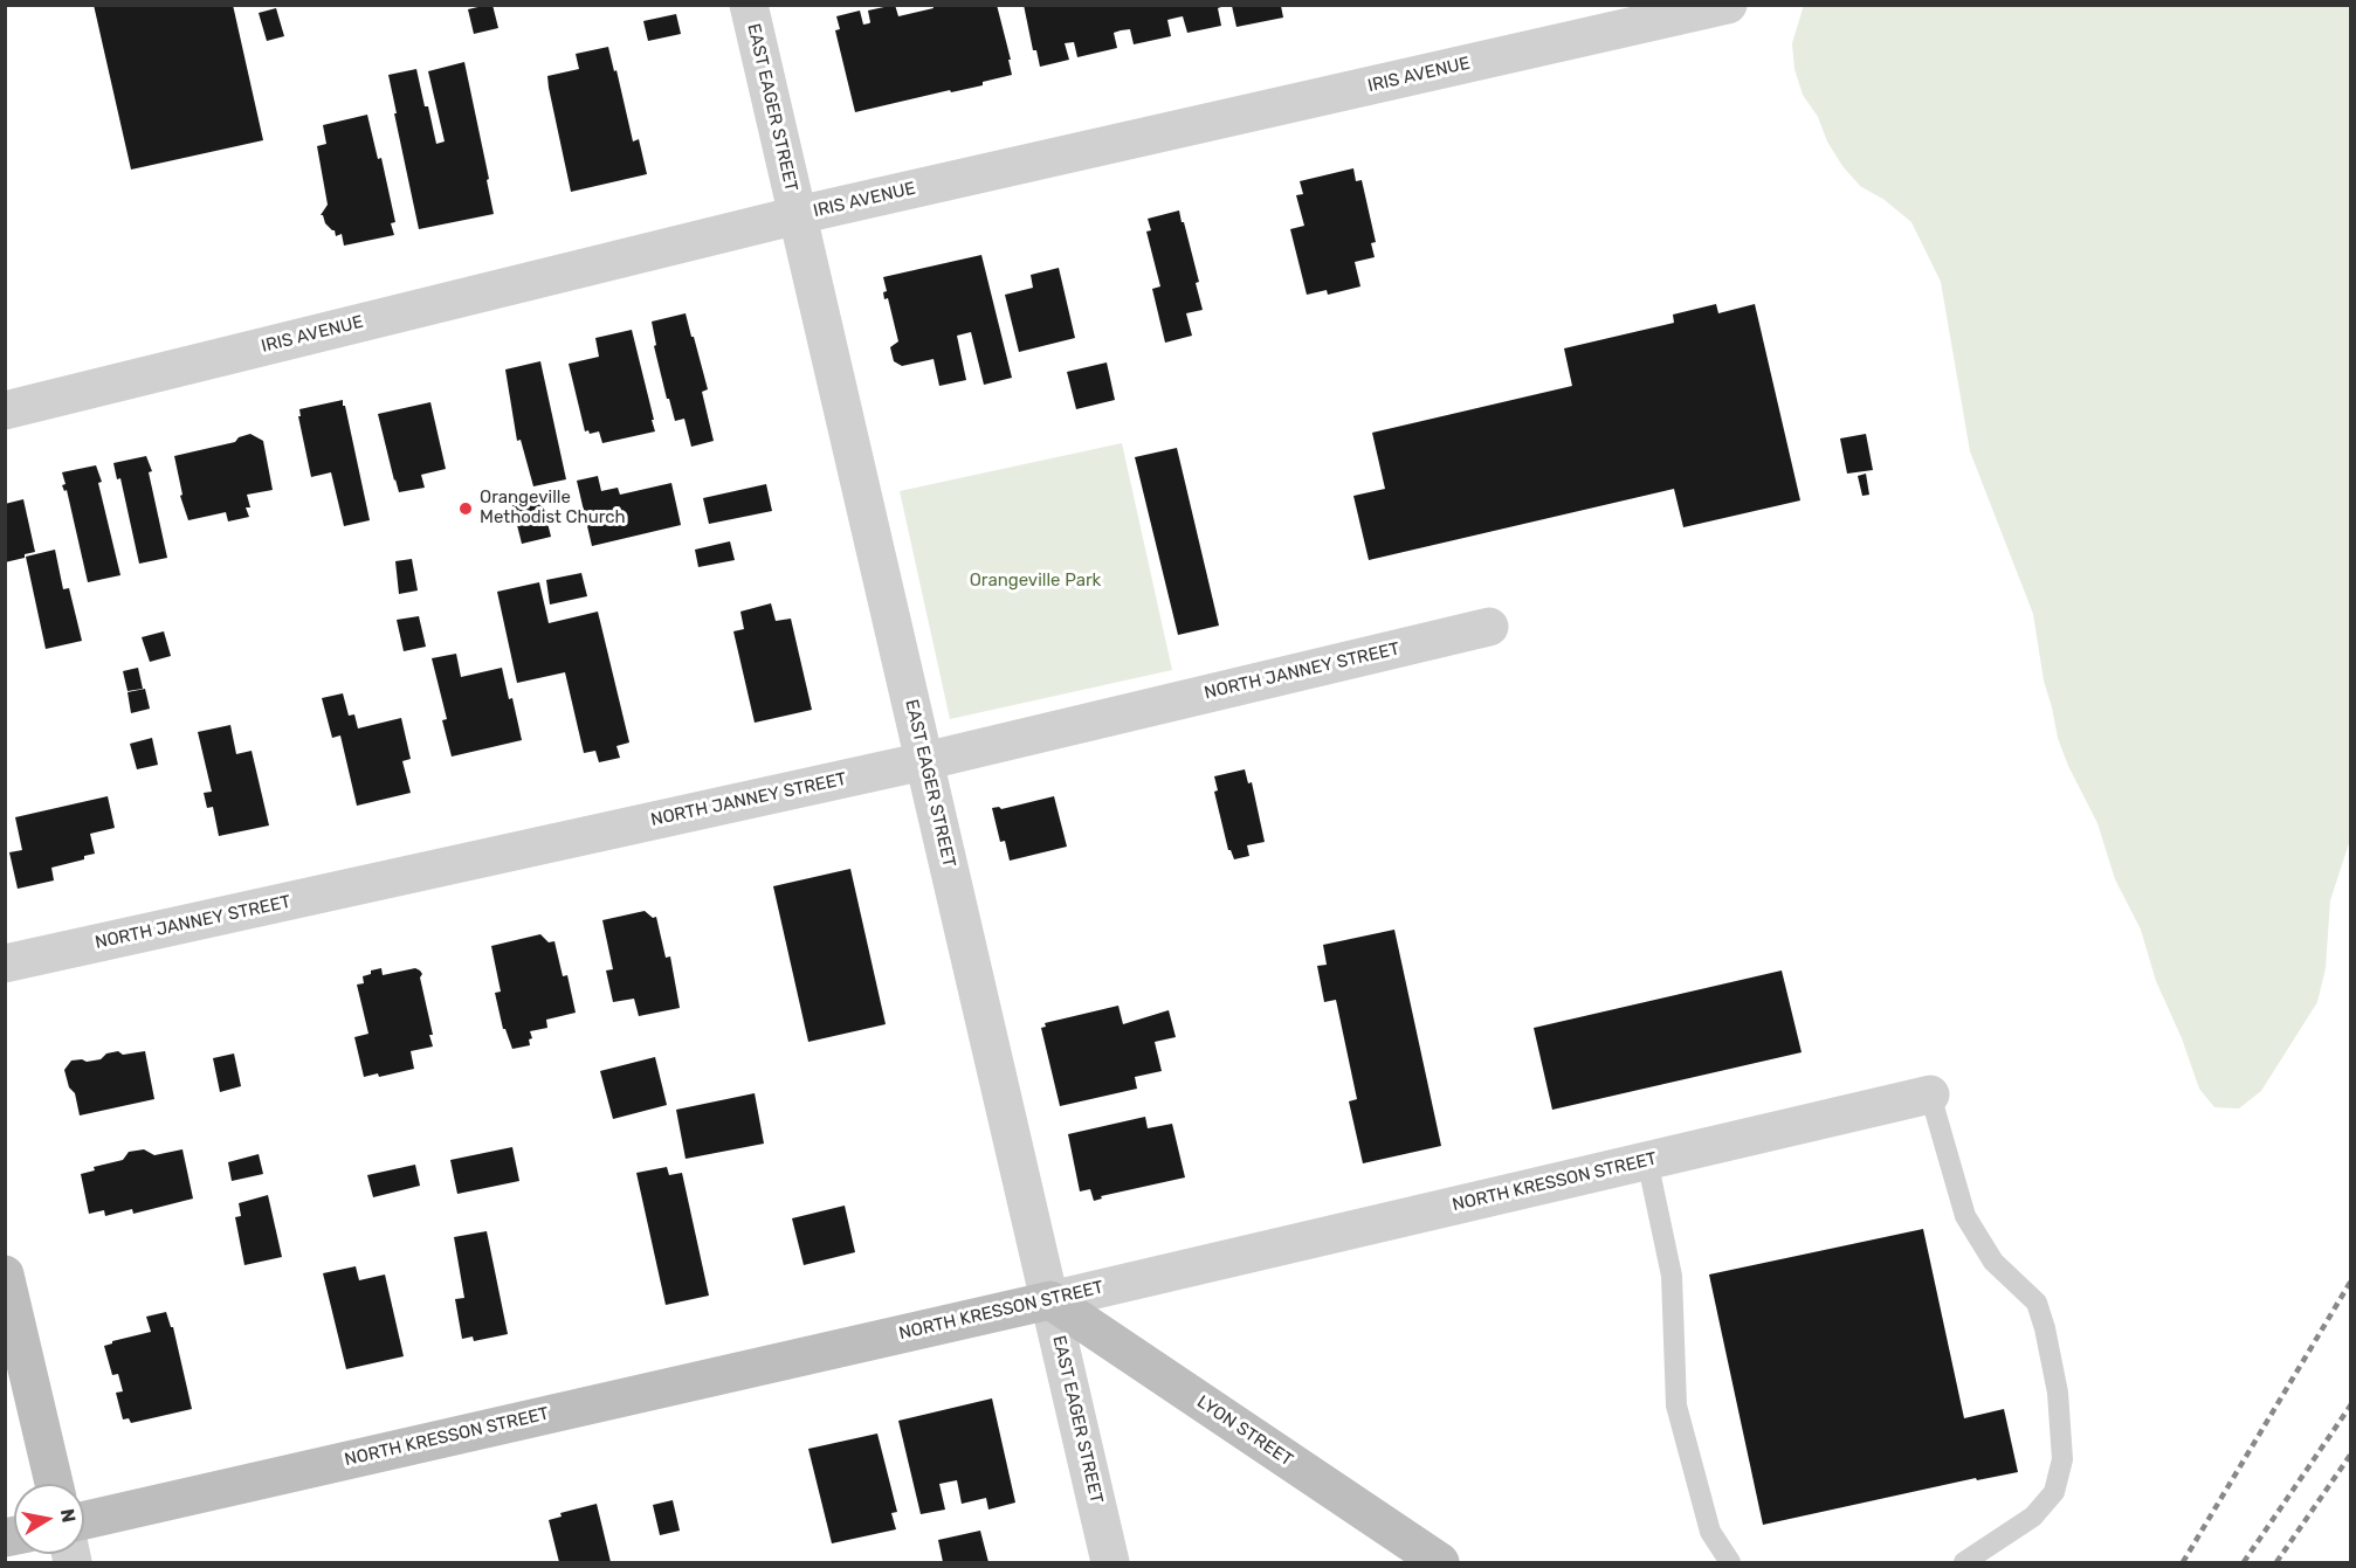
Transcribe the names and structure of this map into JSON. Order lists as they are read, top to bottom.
{
  "streets": {
    "street": [
      "IRIS AVENUE",
      "EAST EAGER STREET",
      "NORTH JANNEY STREET",
      "NORTH KRESSON STREET",
      "LYON STREET"
    ]
  },
  "crossings": [
    ["IRIS AVENUE", "EAST EAGER STREET"],
    ["EAST EAGER STREET", "NORTH JANNEY STREET"],
    ["EAST EAGER STREET", "NORTH KRESSON STREET"],
    ["EAST EAGER STREET", "LYON STREET"],
    ["NORTH KRESSON STREET", "LYON STREET"]
  ],
  "parks": ["Orangeville Park"],
  "places": ["Orangeville Methodist Church"],
  "north": "right"
}
